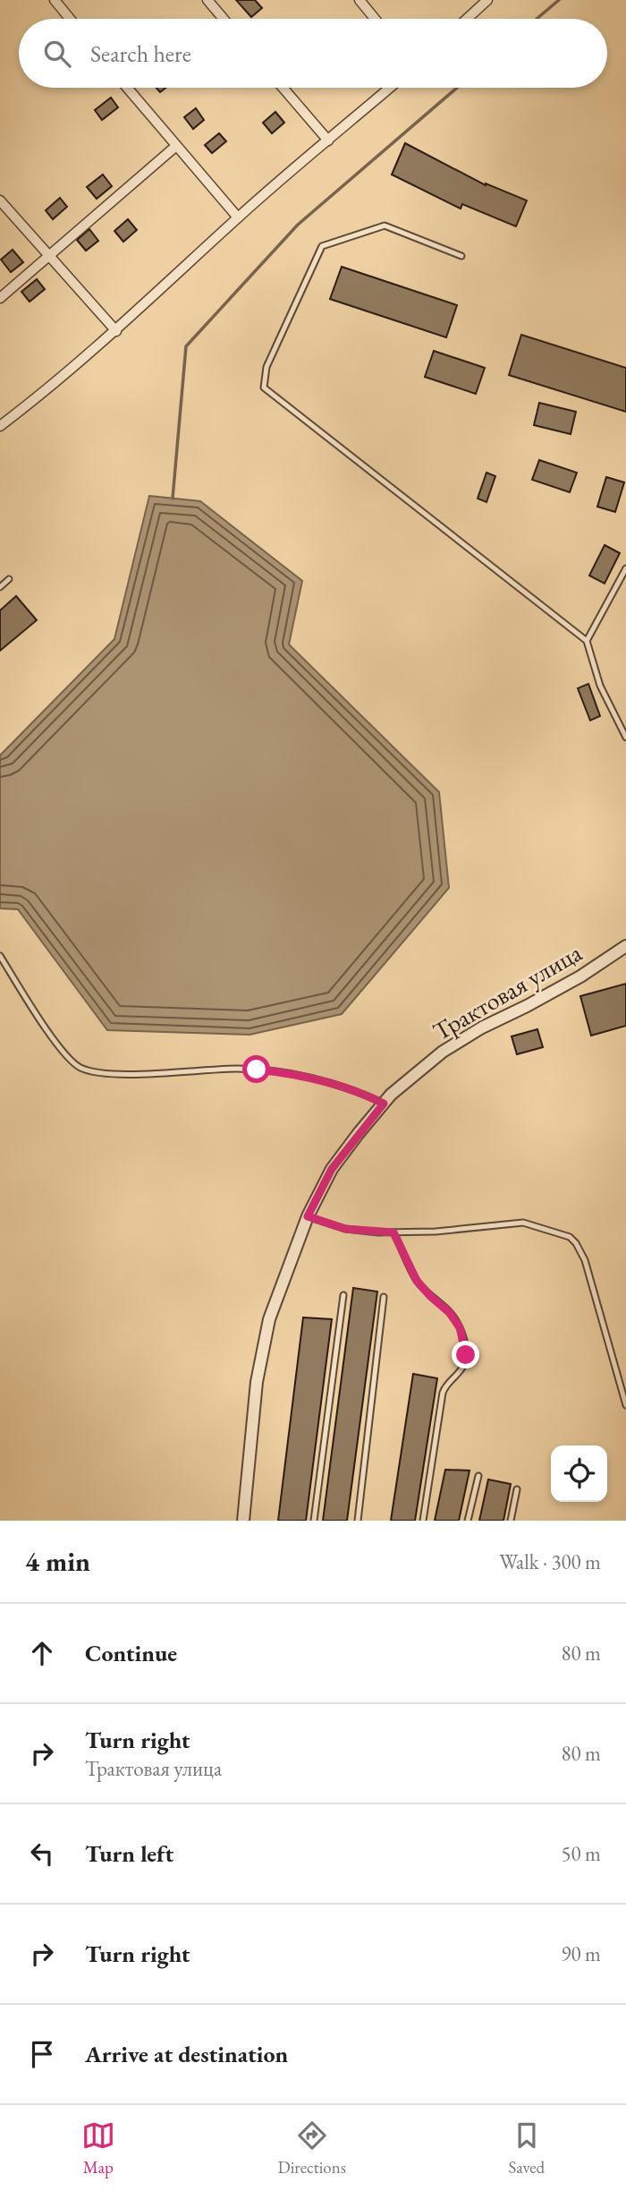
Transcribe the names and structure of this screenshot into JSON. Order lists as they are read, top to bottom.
{
  "streets": {
    "street": ["Трактовая улица"]
  },
  "page": {
    "search": "Search here",
    "heading": ["4 min", "Walk · 300 m"],
    "list": [
      ["Continue", "80 m"],
      ["Turn right", "Трактовая улица", "80 m"],
      ["Turn left", "50 m"],
      ["Turn right", "90 m"],
      "Arrive at destination"
    ],
    "nav": ["Map", "Directions", "Saved"]
  }
}
